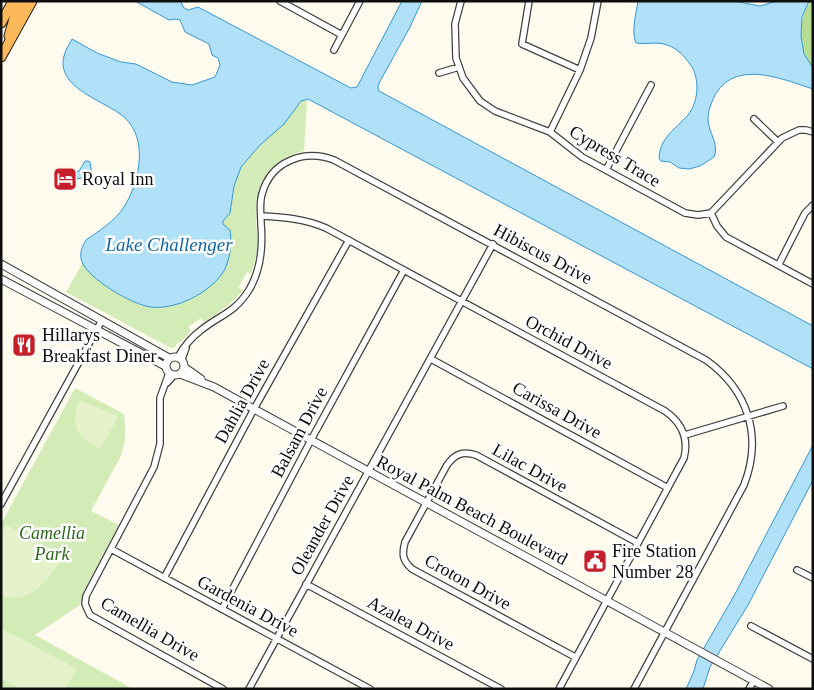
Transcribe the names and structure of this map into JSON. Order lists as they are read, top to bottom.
{
  "streets": {
    "street": [
      "Cypress Trace",
      "Hibiscus Drive",
      "Orchid Drive",
      "Dahlia Drive",
      "Carissa Drive",
      "Balsam Drive",
      "Lilac Drive",
      "Royal Palm Beach Boulevard",
      "Oleander Drive",
      "Croton Drive",
      "Gardenia Drive",
      "Azalea Drive",
      "Camellia Drive"
    ]
  },
  "crossings": [
    ["Hibiscus Drive", "Orchid Drive"],
    ["Hibiscus Drive", "Royal Palm Beach Boulevard"],
    ["Hibiscus Drive", "Oleander Drive"],
    ["Orchid Drive", "Dahlia Drive"],
    ["Orchid Drive", "Balsam Drive"],
    ["Orchid Drive", "Oleander Drive"],
    ["Dahlia Drive", "Royal Palm Beach Boulevard"],
    ["Dahlia Drive", "Gardenia Drive"],
    ["Carissa Drive", "Oleander Drive"],
    ["Balsam Drive", "Royal Palm Beach Boulevard"],
    ["Balsam Drive", "Gardenia Drive"],
    ["Lilac Drive", "Royal Palm Beach Boulevard"],
    ["Lilac Drive", "Croton Drive"],
    ["Royal Palm Beach Boulevard", "Oleander Drive"],
    ["Royal Palm Beach Boulevard", "Croton Drive"],
    ["Royal Palm Beach Boulevard", "Camellia Drive"],
    ["Oleander Drive", "Gardenia Drive"],
    ["Oleander Drive", "Azalea Drive"],
    ["Gardenia Drive", "Camellia Drive"]
  ],
  "water": ["Lake Challenger"],
  "parks": ["Camellia Park"],
  "places": {
    "hotel": ["Royal Inn"],
    "restaurant": ["Hillarys Breakfast Diner"],
    "public building": ["Fire Station Number 28"]
  }
}
